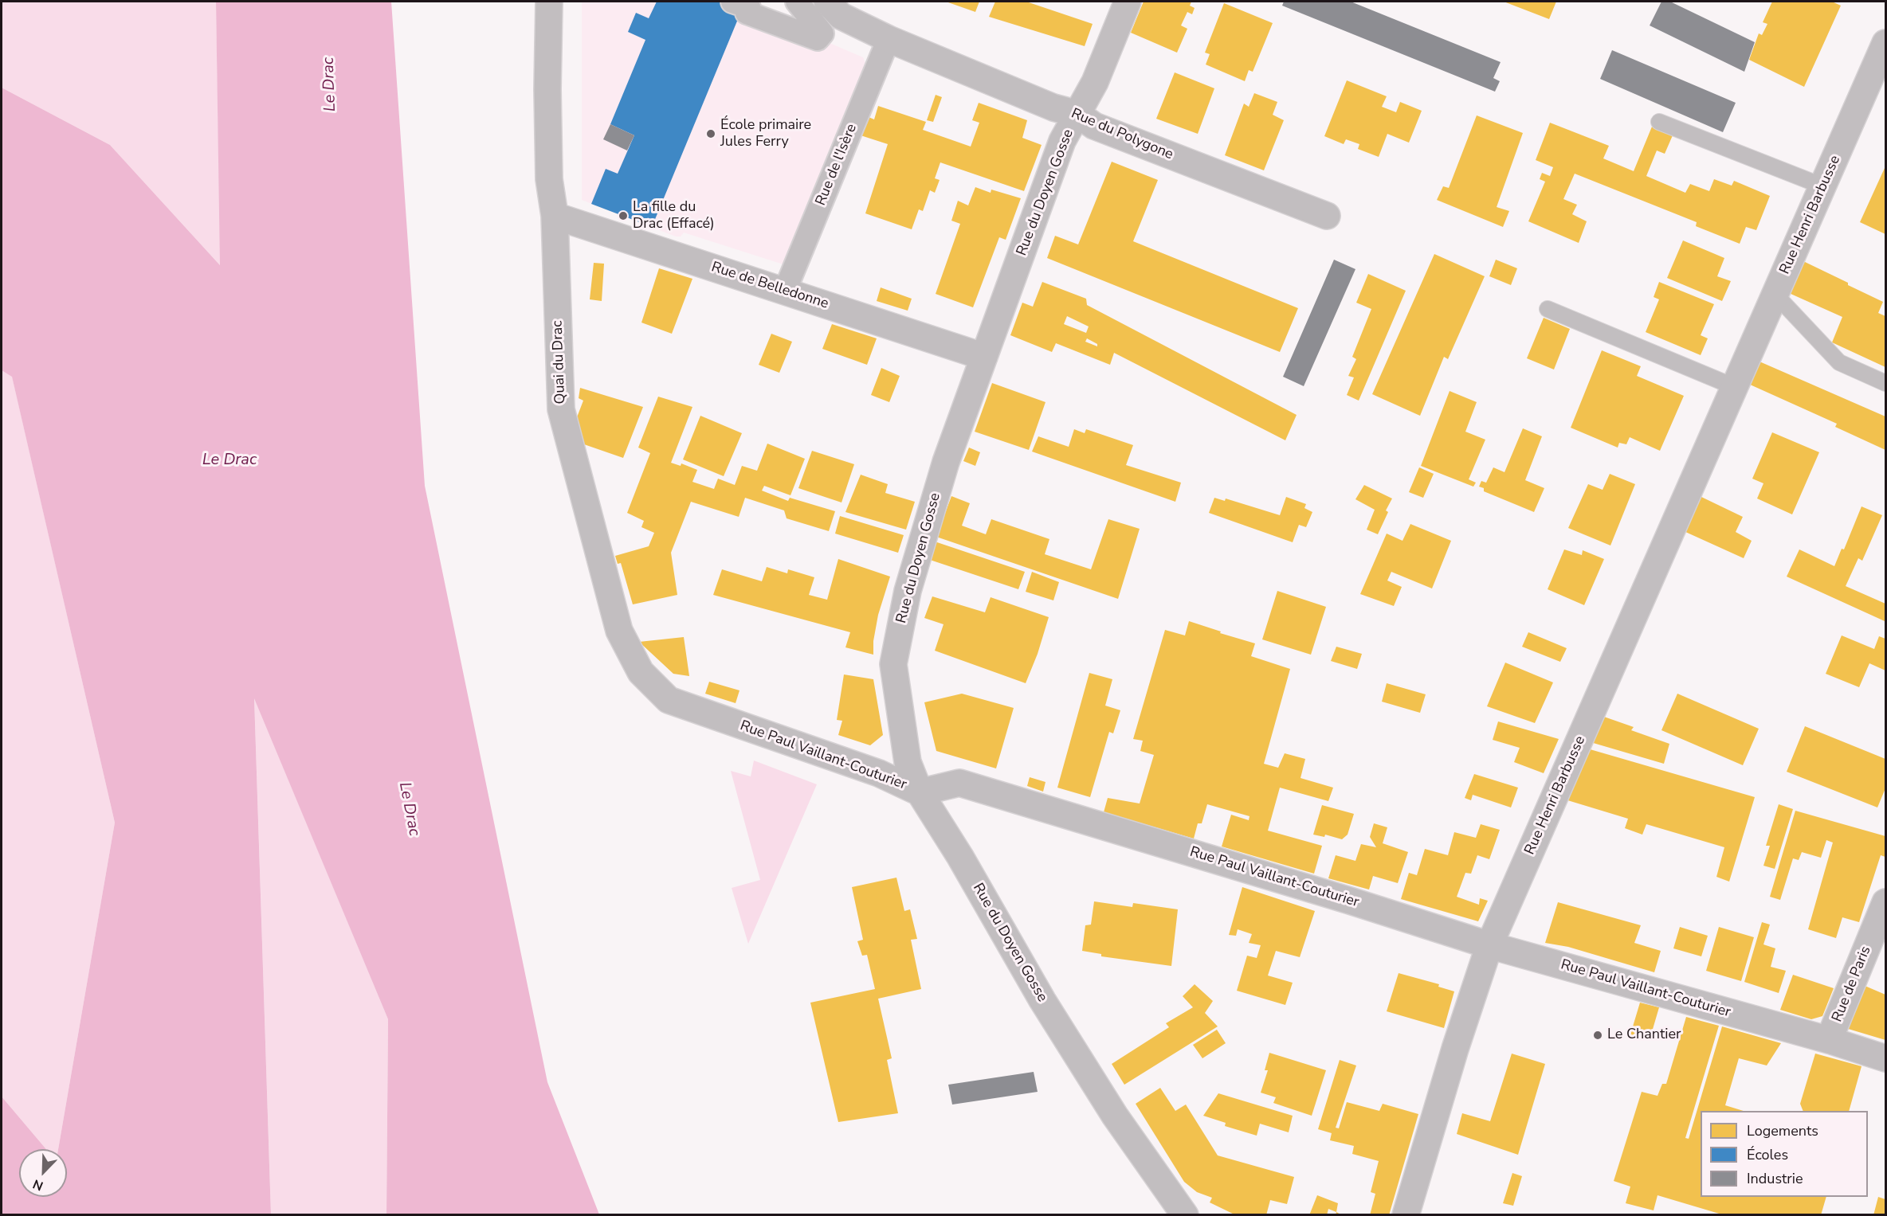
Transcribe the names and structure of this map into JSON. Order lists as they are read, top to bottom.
{
  "streets": {
    "street": [
      "Rue du Polygone",
      "Rue de l'Isère",
      "Rue du Doyen Gosse",
      "Rue Henri Barbusse",
      "Rue de Belledonne",
      "Quai du Drac",
      "Rue Paul Vaillant-Couturier",
      "Rue de Paris"
    ]
  },
  "crossings": [
    ["Rue du Polygone", "Rue de l'Isère"],
    ["Rue du Polygone", "Rue du Doyen Gosse"],
    ["Rue de l'Isère", "Rue de Belledonne"],
    ["Rue du Doyen Gosse", "Rue de Belledonne"],
    ["Rue du Doyen Gosse", "Rue Paul Vaillant-Couturier"],
    ["Rue Henri Barbusse", "Rue Paul Vaillant-Couturier"],
    ["Rue de Belledonne", "Quai du Drac"],
    ["Quai du Drac", "Rue Paul Vaillant-Couturier"],
    ["Rue Paul Vaillant-Couturier", "Rue de Paris"]
  ],
  "water": ["Le Drac"],
  "places": ["École primaire Jules Ferry", "La fille du Drac (Effacé)", "Le Chantier"],
  "legend": ["Logements", "Écoles", "Industrie"],
  "north": "bottom left"
}
